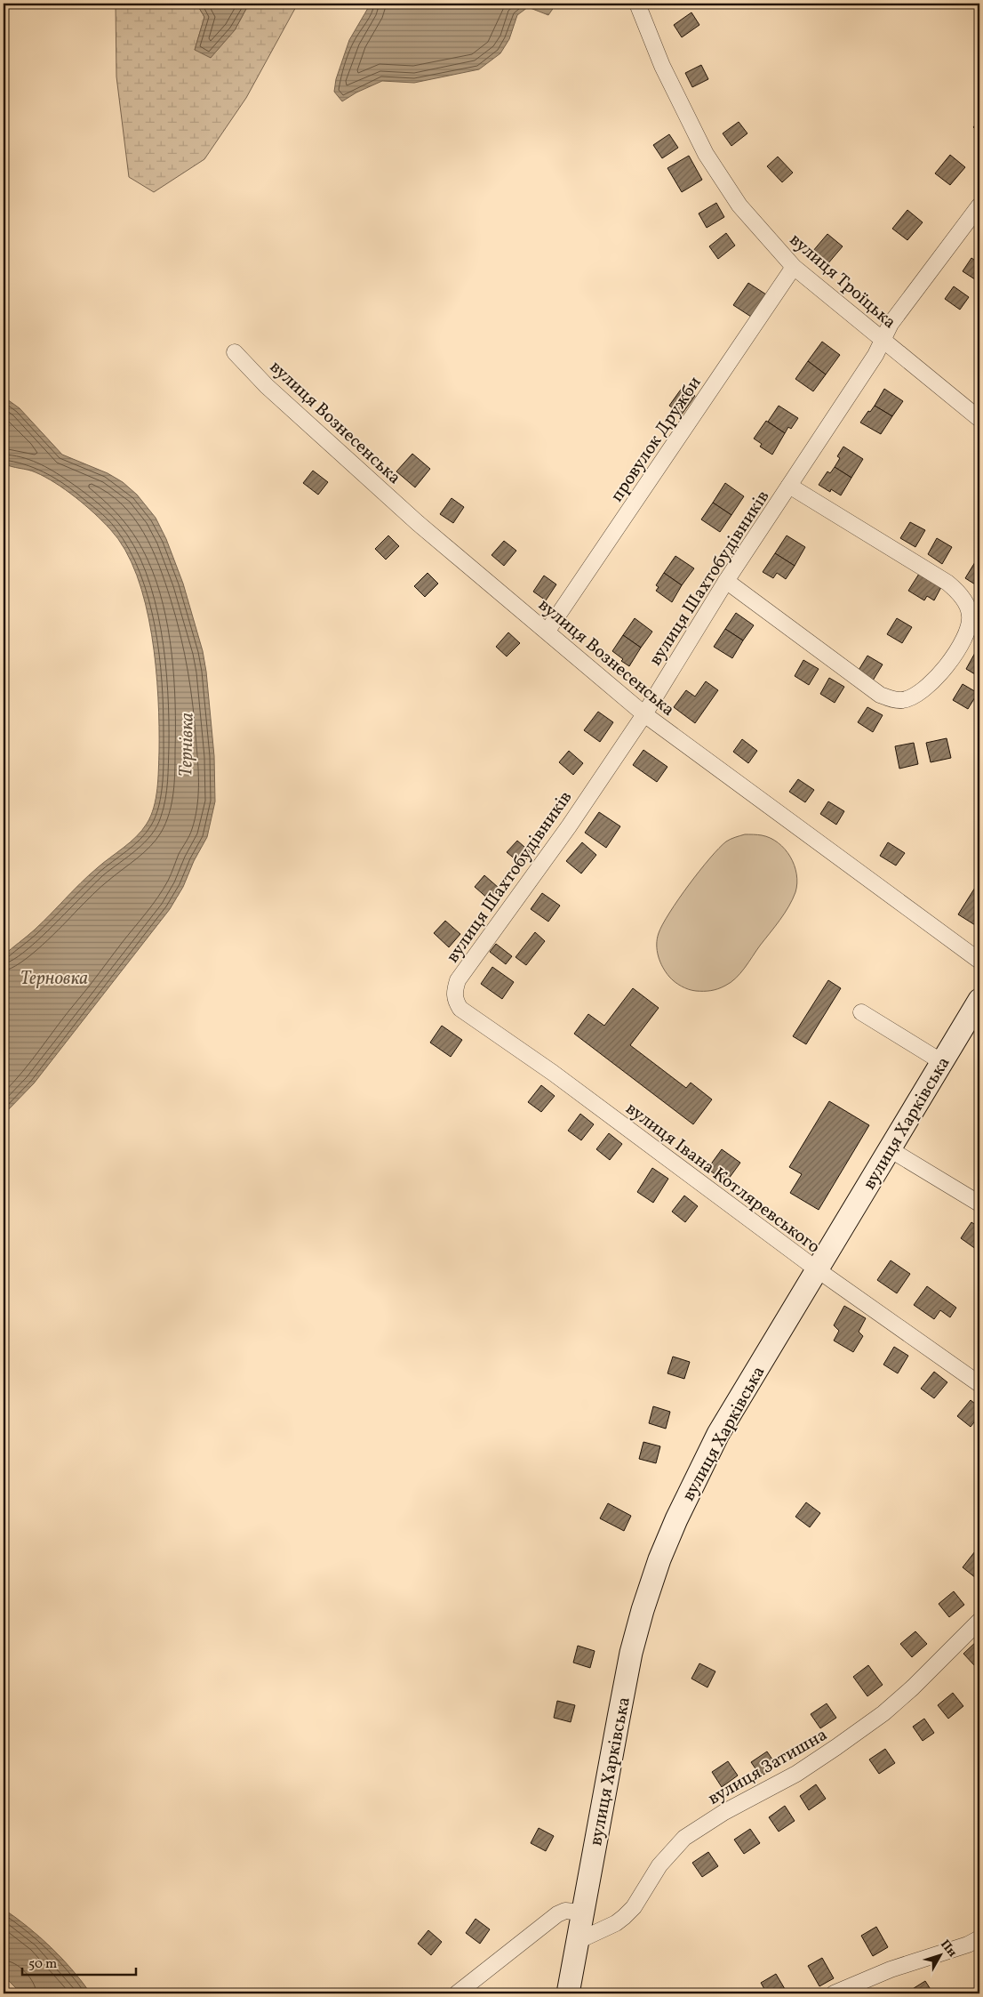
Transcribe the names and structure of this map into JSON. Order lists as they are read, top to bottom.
{
  "streets": {
    "street": [
      "вулиця Троїцька",
      "вулиця Вознесенська",
      "провулок Дружби",
      "вулиця Шахтобудівників",
      "вулиця Харківська",
      "вулиця Івана Котляревського",
      "вулиця Затишна"
    ]
  },
  "crossings": [
    ["вулиця Троїцька", "провулок Дружби"],
    ["вулиця Троїцька", "вулиця Шахтобудівників"],
    ["вулиця Вознесенська", "провулок Дружби"],
    ["вулиця Вознесенська", "вулиця Шахтобудівників"],
    ["вулиця Шахтобудівників", "вулиця Івана Котляревського"],
    ["вулиця Харківська", "вулиця Івана Котляревського"],
    ["вулиця Харківська", "вулиця Затишна"]
  ],
  "water": ["Тернівка", "Терновка"],
  "scale_bar": "50 m",
  "north": "top right"
}
